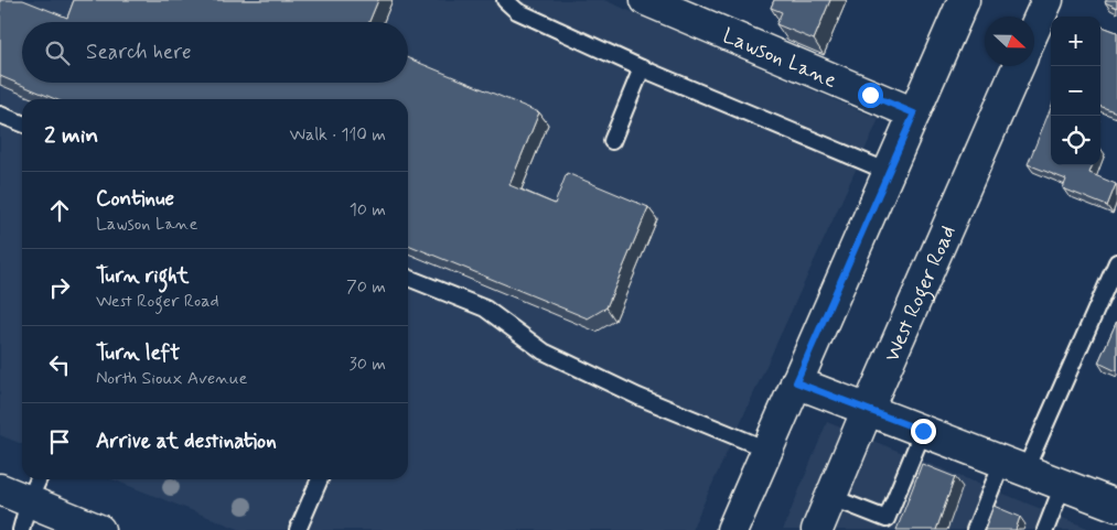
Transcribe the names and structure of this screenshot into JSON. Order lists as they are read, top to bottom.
{
  "streets": {
    "street": ["Lawson Lane", "West Roger Road"]
  },
  "north": "right",
  "page": {
    "map_buttons": ["+", "−"],
    "search": "Search here",
    "heading": ["2 min", "Walk · 110 m"],
    "list": [
      ["Continue", "Lawson Lane", "10 m"],
      ["Turn right", "West Roger Road", "70 m"],
      ["Turn left", "North Sioux Avenue", "30 m"],
      "Arrive at destination"
    ]
  }
}
